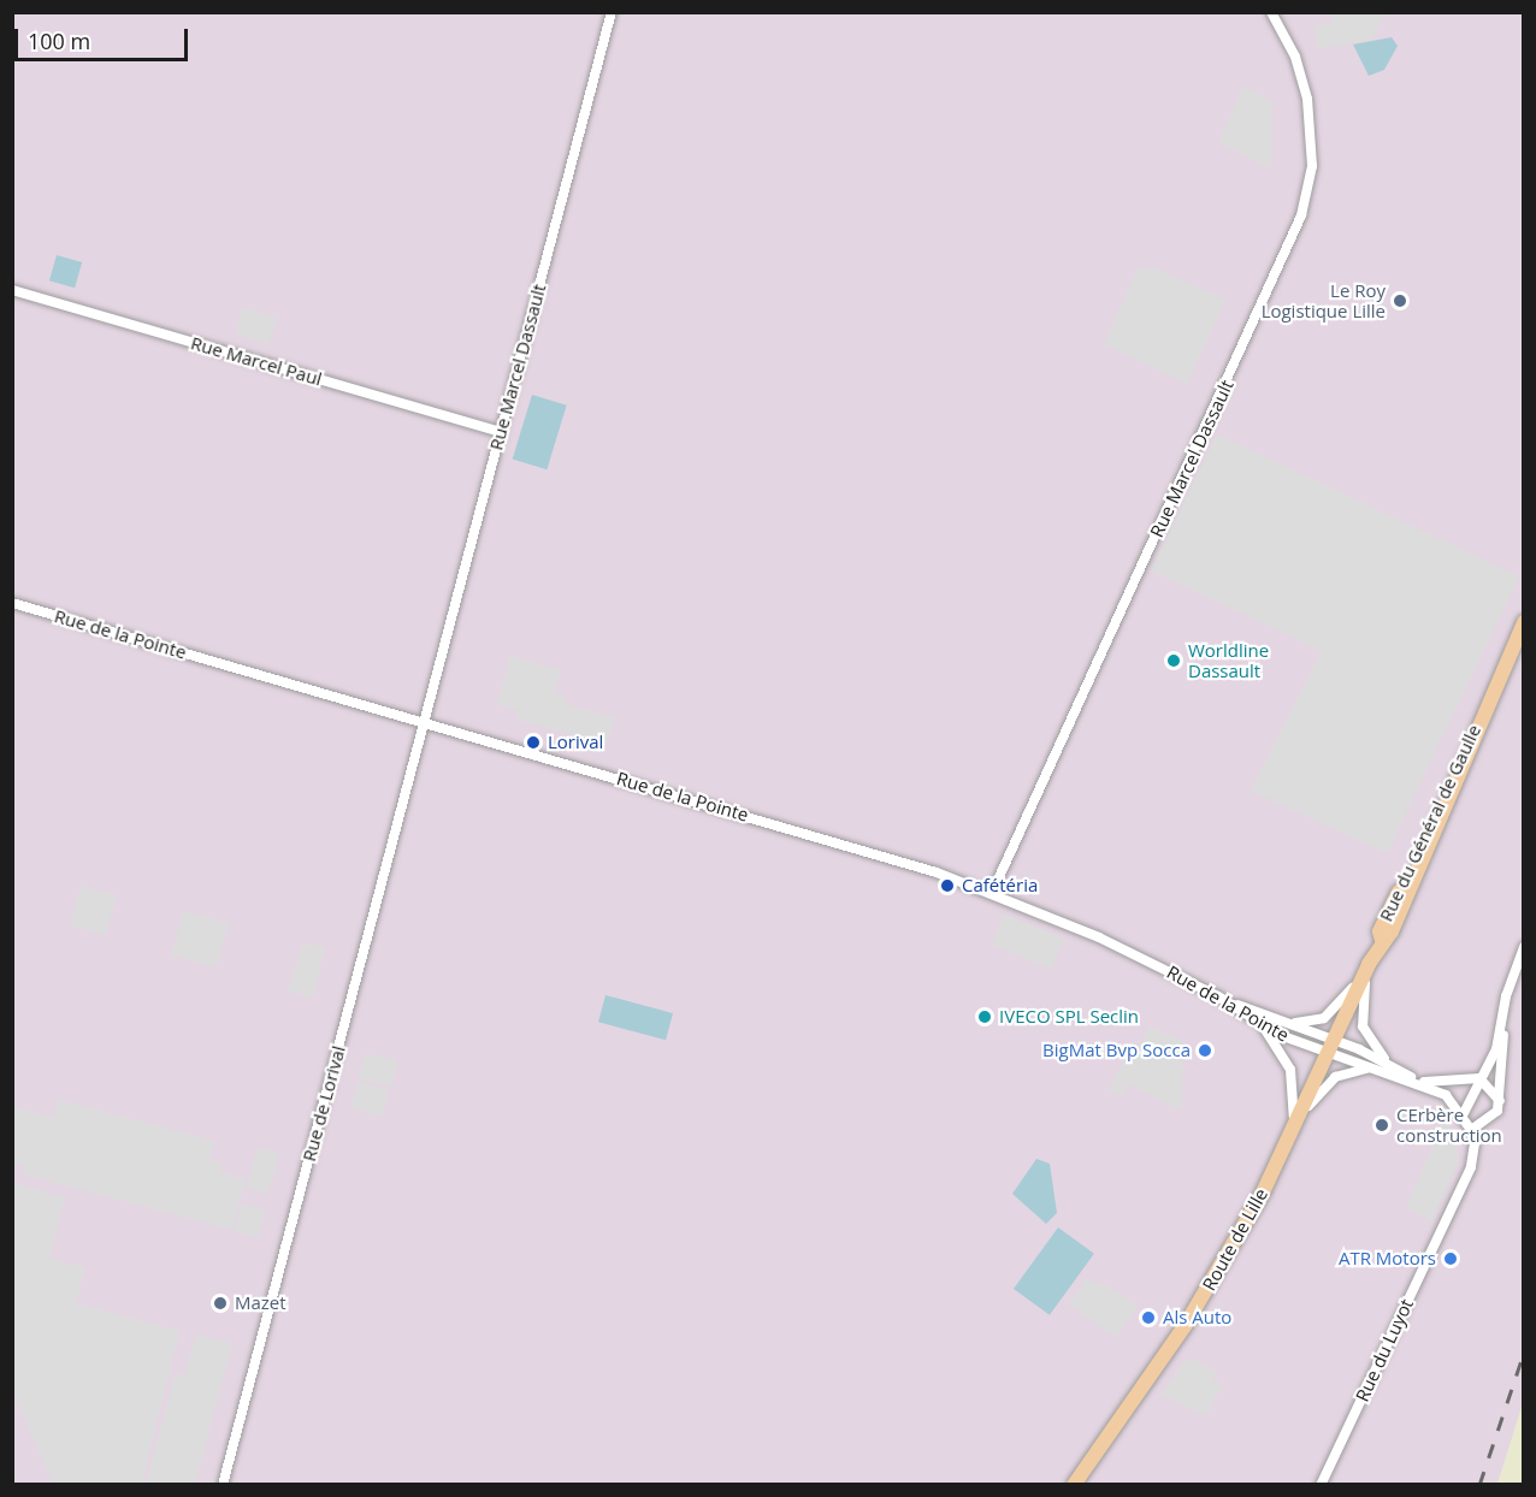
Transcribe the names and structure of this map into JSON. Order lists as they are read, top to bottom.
{
  "streets": {
    "main road": ["Rue du Général de Gaulle", "Route de Lille"],
    "street": [
      "Rue Marcel Paul",
      "Rue Marcel Dassault",
      "Rue de la Pointe",
      "Rue de Lorival",
      "Rue du Luyot"
    ]
  },
  "crossings": [
    ["Rue Marcel Paul", "Rue Marcel Dassault"],
    ["Rue Marcel Dassault", "Rue de la Pointe"],
    ["Rue Marcel Dassault", "Rue de Lorival"],
    ["Rue de la Pointe", "Rue du Général de Gaulle"],
    ["Rue de la Pointe", "Rue de Lorival"],
    ["Rue de la Pointe", "Route de Lille"],
    ["Rue de la Pointe", "Rue du Luyot"],
    ["Rue du Général de Gaulle", "Route de Lille"],
    ["Rue du Général de Gaulle", "Rue du Luyot"],
    ["Route de Lille", "Rue du Luyot"]
  ],
  "places": [
    "Le Roy Logistique Lille",
    "Worldline Dassault",
    "Lorival",
    "Cafétéria",
    "IVECO SPL Seclin",
    "BigMat Bvp Socca",
    "CErbère construction",
    "ATR Motors",
    "Mazet",
    "Als Auto"
  ],
  "scale_bar": "100 m"
}
